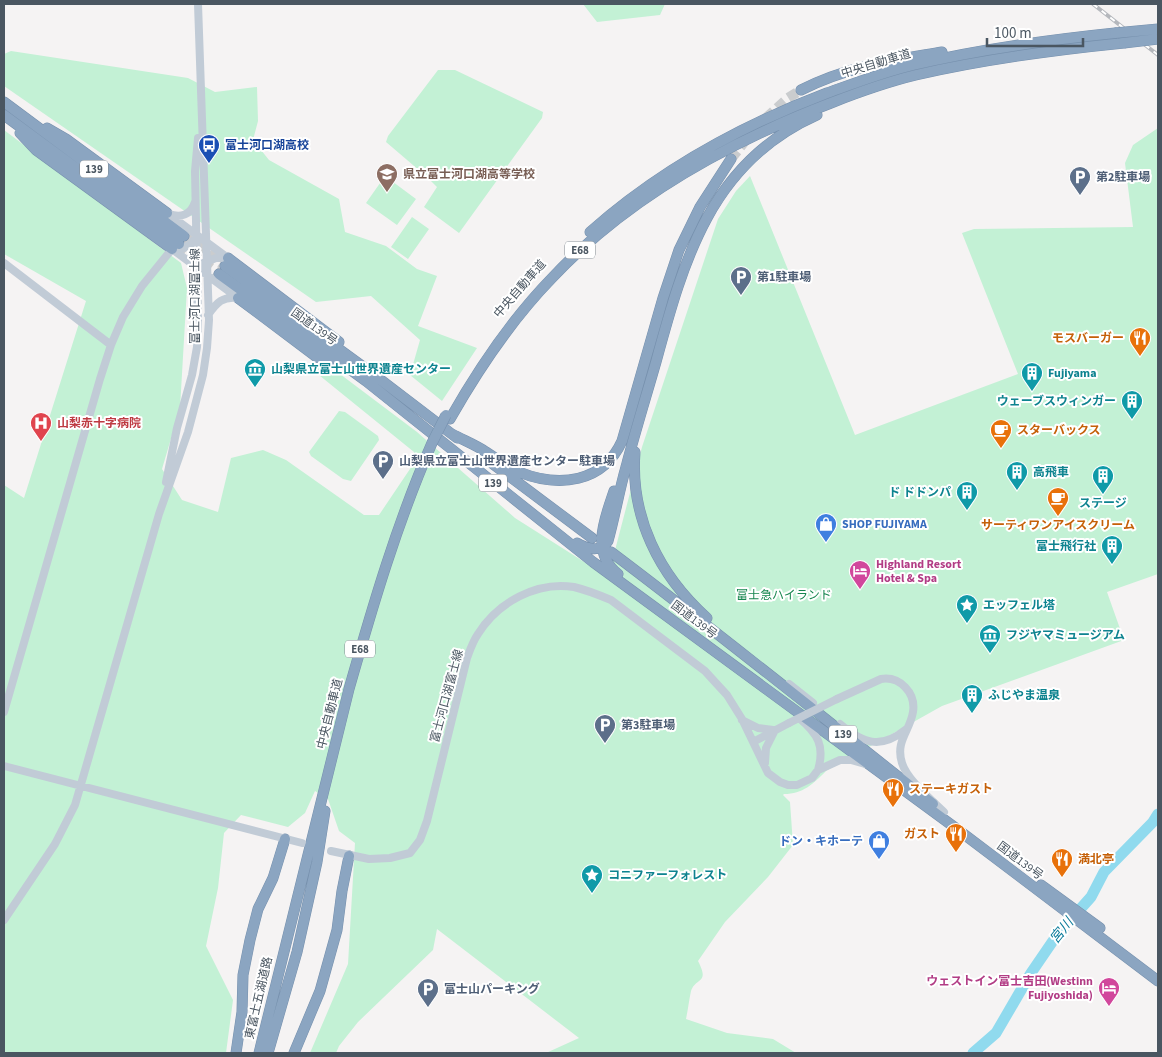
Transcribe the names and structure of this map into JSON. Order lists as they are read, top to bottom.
{
  "streets": {
    "highway": [
      "中央自動車道",
      "139",
      "E68",
      "国道139号",
      "東富士五湖道路"
    ],
    "main road": ["富士河口湖富士線"]
  },
  "crossings": [
    ["中央自動車道", "東富士五湖道路"],
    ["富士河口湖富士線", "国道139号"]
  ],
  "water": ["宮川"],
  "parks": ["富士急ハイランド"],
  "places": {
    "bus stop": ["富士河口湖高校"],
    "school or university": ["県立富士河口湖高等学校"],
    "parking": [
      "第2駐車場",
      "第1駐車場",
      "山梨県立富士山世界遺産センター駐車場",
      "第3駐車場",
      "富士山パーキング"
    ],
    "restaurant": [
      "モスバーガー",
      "ステーキガスト",
      "ガスト",
      "満北亭"
    ],
    "museum": ["山梨県立富士山世界遺産センター", "フジヤマミュージアム"],
    "building": [
      "Fujiyama",
      "ウェーブスウィンガー",
      "高飛車",
      "ステージ",
      "ド ドドンパ",
      "富士飛行社",
      "ふじやま温泉"
    ],
    "hospital": ["山梨赤十字病院"],
    "cafe": ["スターバックス", "サーティワンアイスクリーム"],
    "shop": ["SHOP FUJIYAMA", "ドン・キホーテ"],
    "hotel": ["Highland Resort Hotel & Spa", "ウェストイン富士吉田(Westinn Fujiyoshida)"],
    "place": ["エッフェル塔", "コニファーフォレスト"]
  },
  "scale_bar": "100 m"
}
